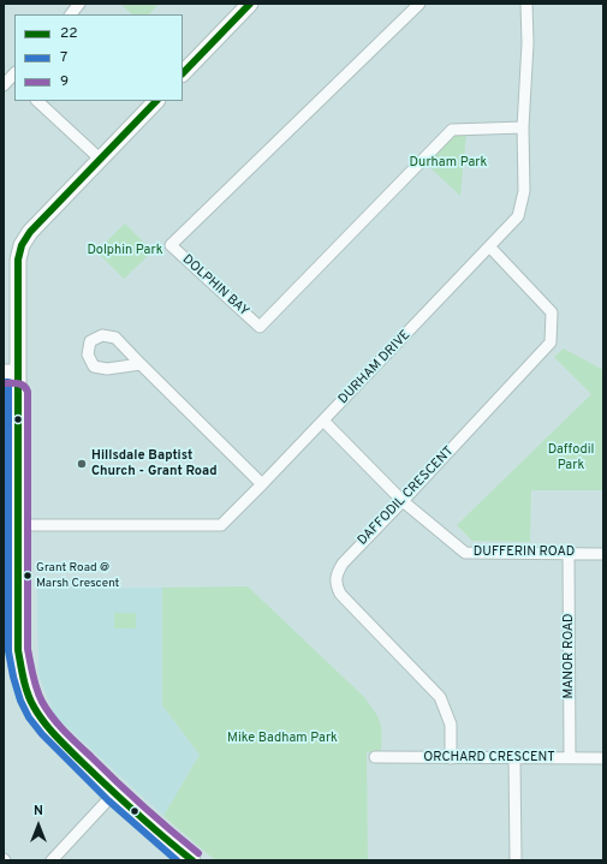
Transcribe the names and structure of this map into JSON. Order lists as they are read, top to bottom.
{
  "streets": {
    "street": [
      "DOLPHIN BAY",
      "DURHAM DRIVE",
      "DAFFODIL CRESCENT",
      "DUFFERIN ROAD",
      "MANOR ROAD",
      "ORCHARD CRESCENT"
    ]
  },
  "crossings": [
    ["DOLPHIN BAY", "DURHAM DRIVE"],
    ["DURHAM DRIVE", "DAFFODIL CRESCENT"],
    ["DURHAM DRIVE", "DUFFERIN ROAD"],
    ["DAFFODIL CRESCENT", "DUFFERIN ROAD"],
    ["DAFFODIL CRESCENT", "ORCHARD CRESCENT"],
    ["DUFFERIN ROAD", "MANOR ROAD"],
    ["MANOR ROAD", "ORCHARD CRESCENT"]
  ],
  "parks": [
    "Durham Park",
    "Dolphin Park",
    "Daffodil Park",
    "Mike Badham Park"
  ],
  "places": ["Hillsdale Baptist Church - Grant Road", "Grant Road @ Marsh Crescent"],
  "lines": ["transit line 22", "transit line 7", "transit line 9"],
  "legend": ["22", "7", "9"],
  "north": "top"
}
